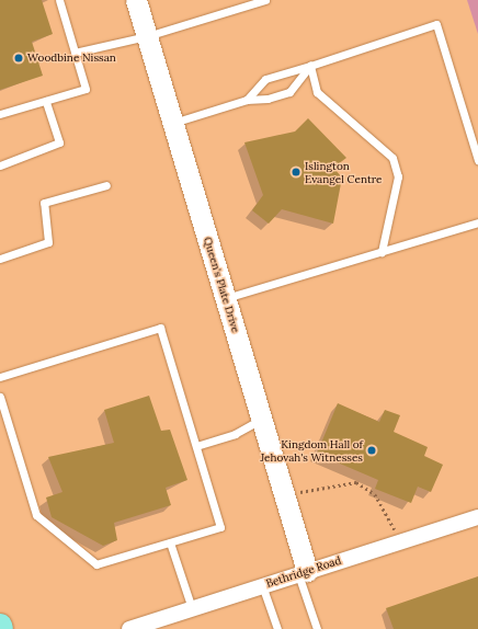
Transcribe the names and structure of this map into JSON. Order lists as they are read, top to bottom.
{
  "streets": {
    "street": ["Queen's Plate Drive", "Bethridge Road"]
  },
  "crossings": [
    ["Queen's Plate Drive", "Bethridge Road"]
  ],
  "places": ["Woodbine Nissan", "Islington Evangel Centre", "Kingdom Hall of Jehovah's Witnesses"]
}
